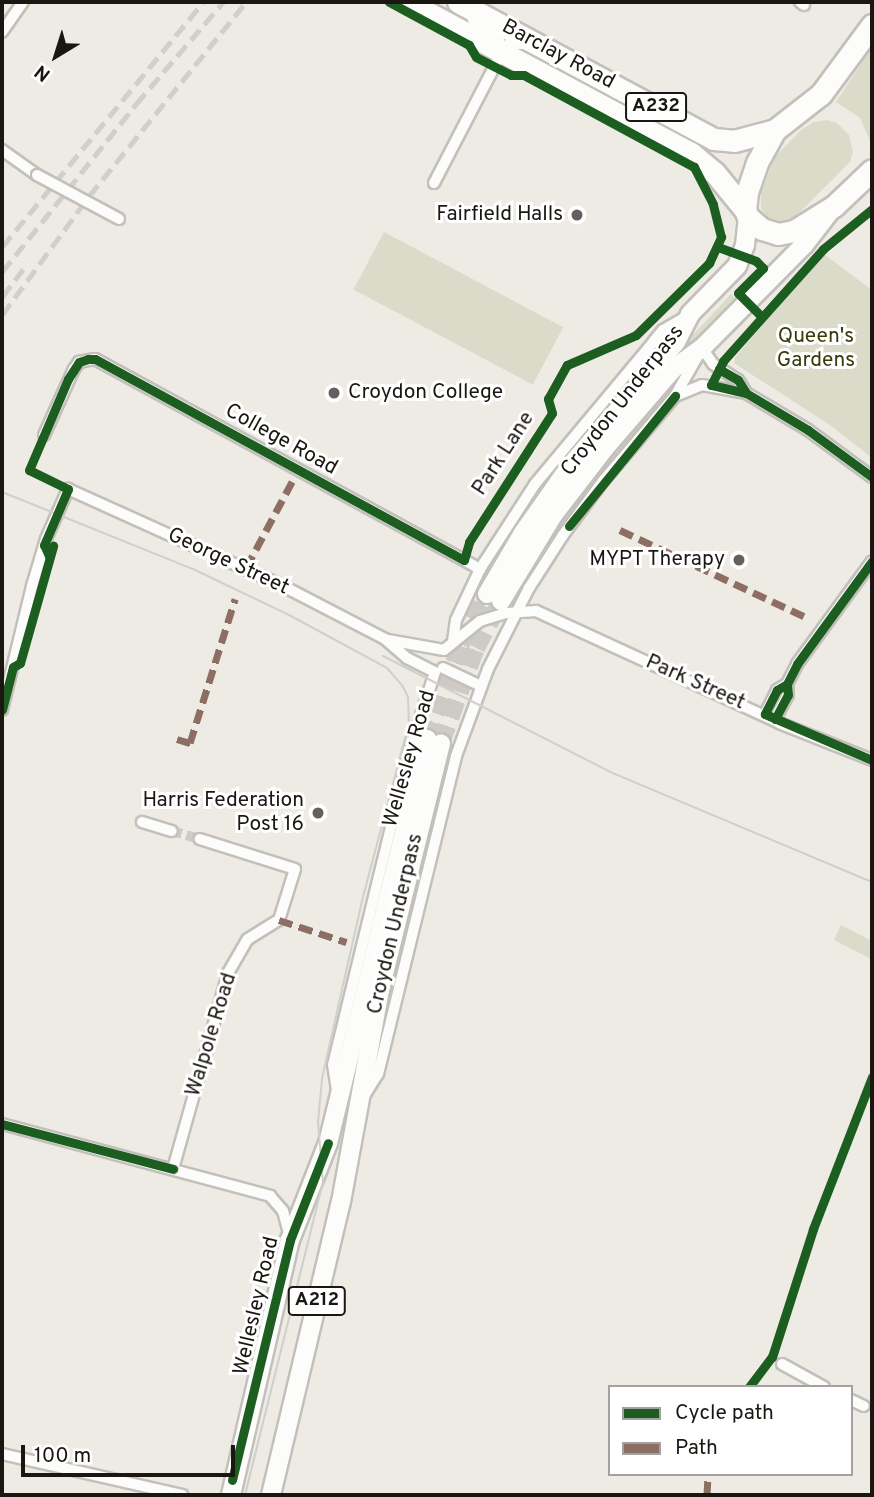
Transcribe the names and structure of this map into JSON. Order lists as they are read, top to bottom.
{
  "streets": {
    "highway": ["Barclay Road", "A232"],
    "main road": [
      "Croydon Underpass",
      "Park Lane",
      "Wellesley Road",
      "A212"
    ],
    "street": [
      "College Road",
      "George Street",
      "Park Street",
      "Walpole Road"
    ]
  },
  "crossings": [
    ["Barclay Road", "Park Lane"],
    ["Croydon Underpass", "Park Lane"],
    ["Croydon Underpass", "Park Street"],
    ["Croydon Underpass", "Wellesley Road"],
    ["College Road", "Park Lane"],
    ["Park Lane", "George Street"],
    ["Park Lane", "Park Street"],
    ["George Street", "Wellesley Road"]
  ],
  "parks": ["Queen's Gardens"],
  "places": [
    "Fairfield Halls",
    "Croydon College",
    "MYPT Therapy",
    "Harris Federation Post 16"
  ],
  "legend": ["Cycle path", "Path"],
  "scale_bar": "100 m",
  "north": "bottom left"
}
